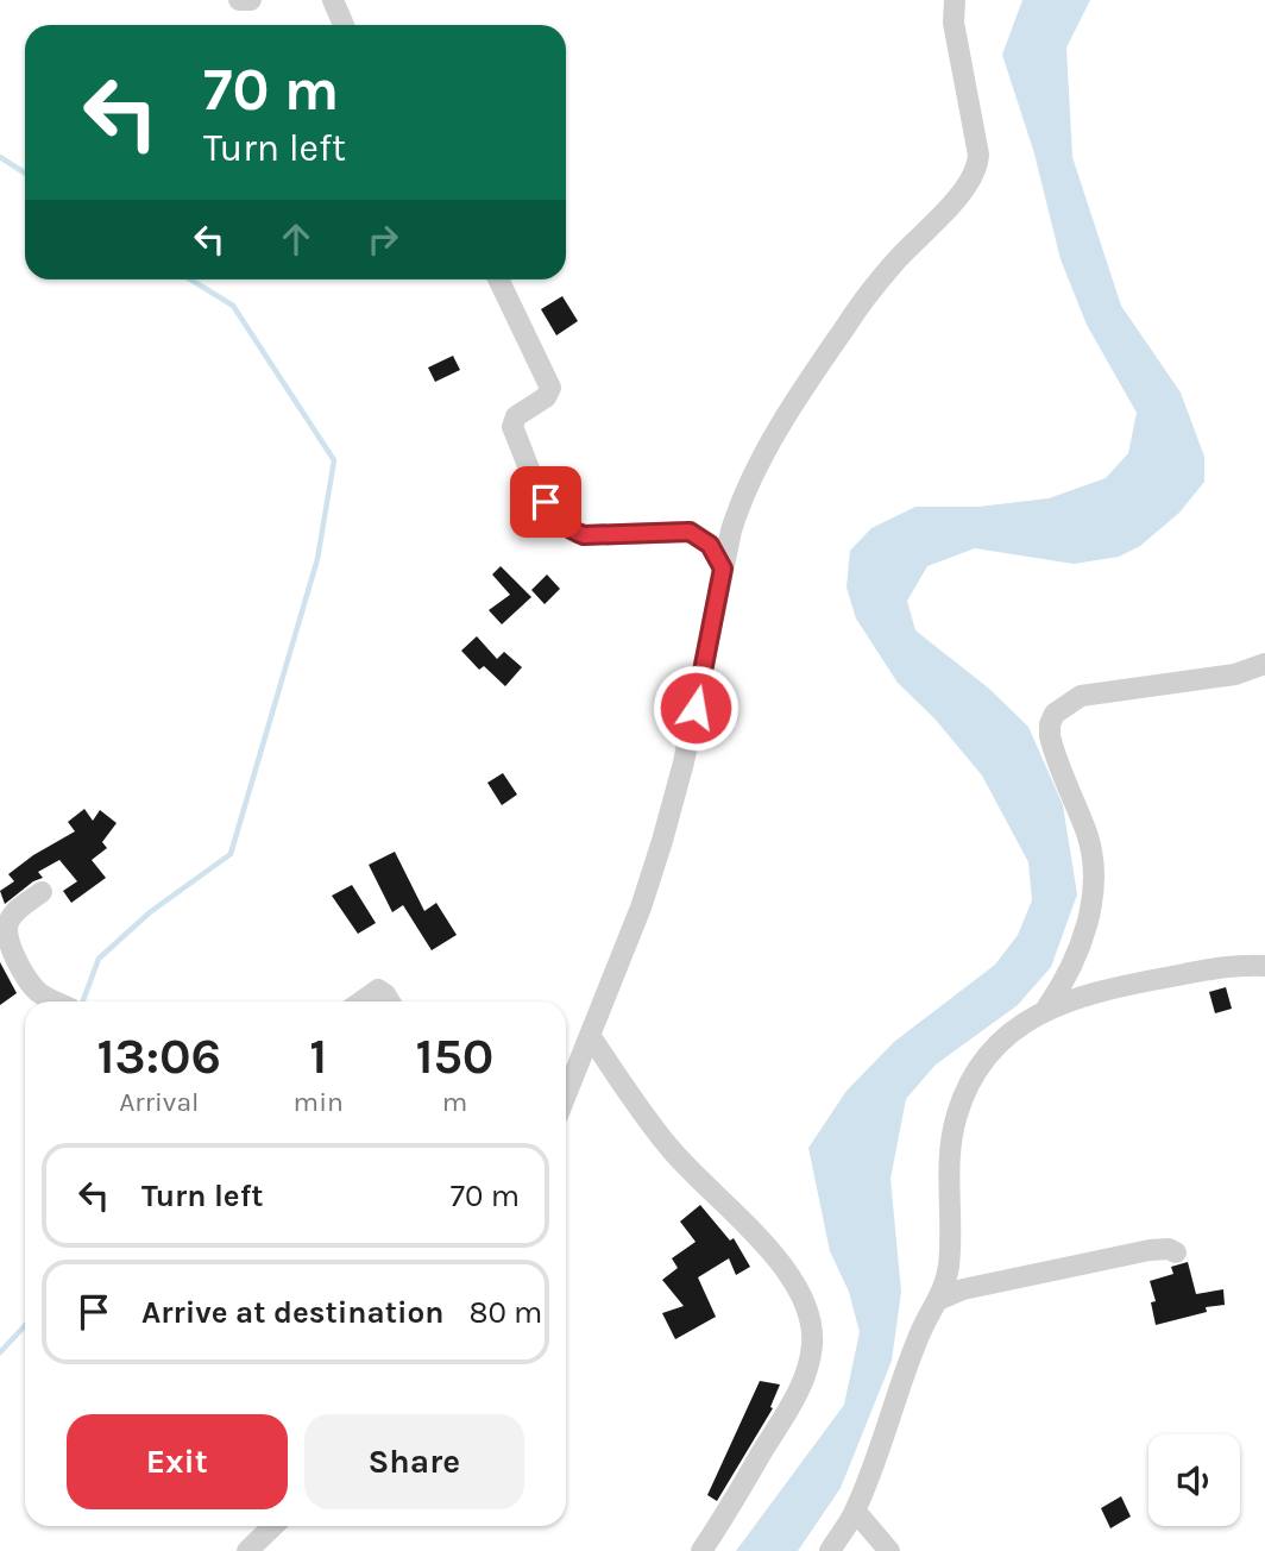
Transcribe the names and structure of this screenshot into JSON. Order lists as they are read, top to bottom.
{
  "page": {
    "turn": ["70 m", "Turn left"],
    "eta": [
      "13:06",
      "Arrival",
      "1",
      "min",
      "150",
      "m"
    ],
    "list": [
      {
        "name": "Turn left",
        "value": "70 m"
      },
      {
        "name": "Arrive at destination",
        "value": "80 m"
      }
    ],
    "buttons": ["Exit", "Share"]
  }
}
